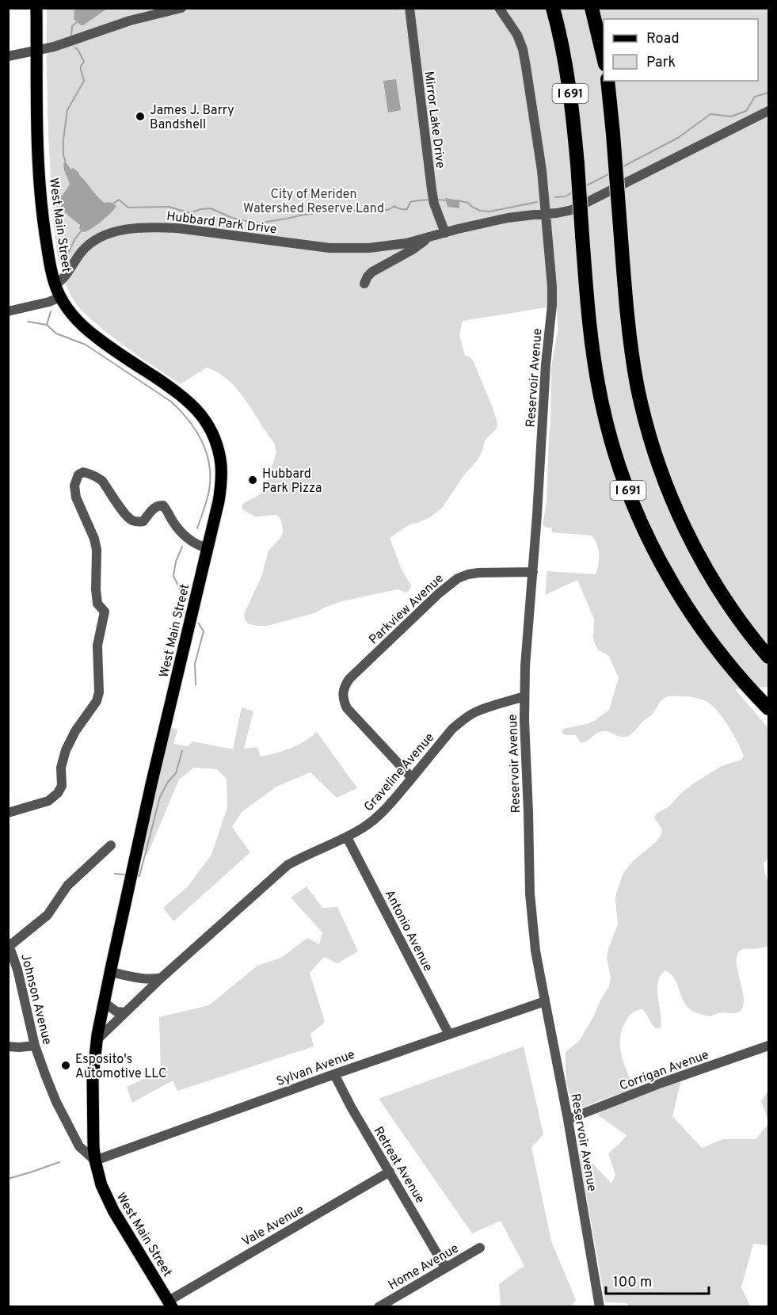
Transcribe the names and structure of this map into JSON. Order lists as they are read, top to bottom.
{
  "streets": {
    "highway": ["I 691"],
    "main road": ["West Main Street"],
    "street": [
      "Mirror Lake Drive",
      "Hubbard Park Drive",
      "Reservoir Avenue",
      "Parkview Avenue",
      "Graveline Avenue",
      "Antonio Avenue",
      "Johnson Avenue",
      "Sylvan Avenue",
      "Corrigan Avenue",
      "Retreat Avenue",
      "Vale Avenue",
      "Home Avenue"
    ]
  },
  "crossings": [
    ["Mirror Lake Drive", "Hubbard Park Drive"],
    ["Hubbard Park Drive", "West Main Street"],
    ["Hubbard Park Drive", "Reservoir Avenue"],
    ["West Main Street", "Graveline Avenue"],
    ["West Main Street", "Johnson Avenue"],
    ["West Main Street", "Sylvan Avenue"],
    ["West Main Street", "Vale Avenue"],
    ["Reservoir Avenue", "Parkview Avenue"],
    ["Reservoir Avenue", "Graveline Avenue"],
    ["Reservoir Avenue", "Sylvan Avenue"],
    ["Reservoir Avenue", "Corrigan Avenue"],
    ["Parkview Avenue", "Graveline Avenue"],
    ["Graveline Avenue", "Antonio Avenue"],
    ["Antonio Avenue", "Sylvan Avenue"],
    ["Johnson Avenue", "Sylvan Avenue"],
    ["Sylvan Avenue", "Retreat Avenue"],
    ["Retreat Avenue", "Vale Avenue"],
    ["Retreat Avenue", "Home Avenue"]
  ],
  "parks": ["City of Meriden Watershed Reserve Land"],
  "places": ["James J. Barry Bandshell", "Hubbard Park Pizza", "Esposito's Automotive LLC"],
  "legend": ["Road", "Park"],
  "scale_bar": "100 m"
}
